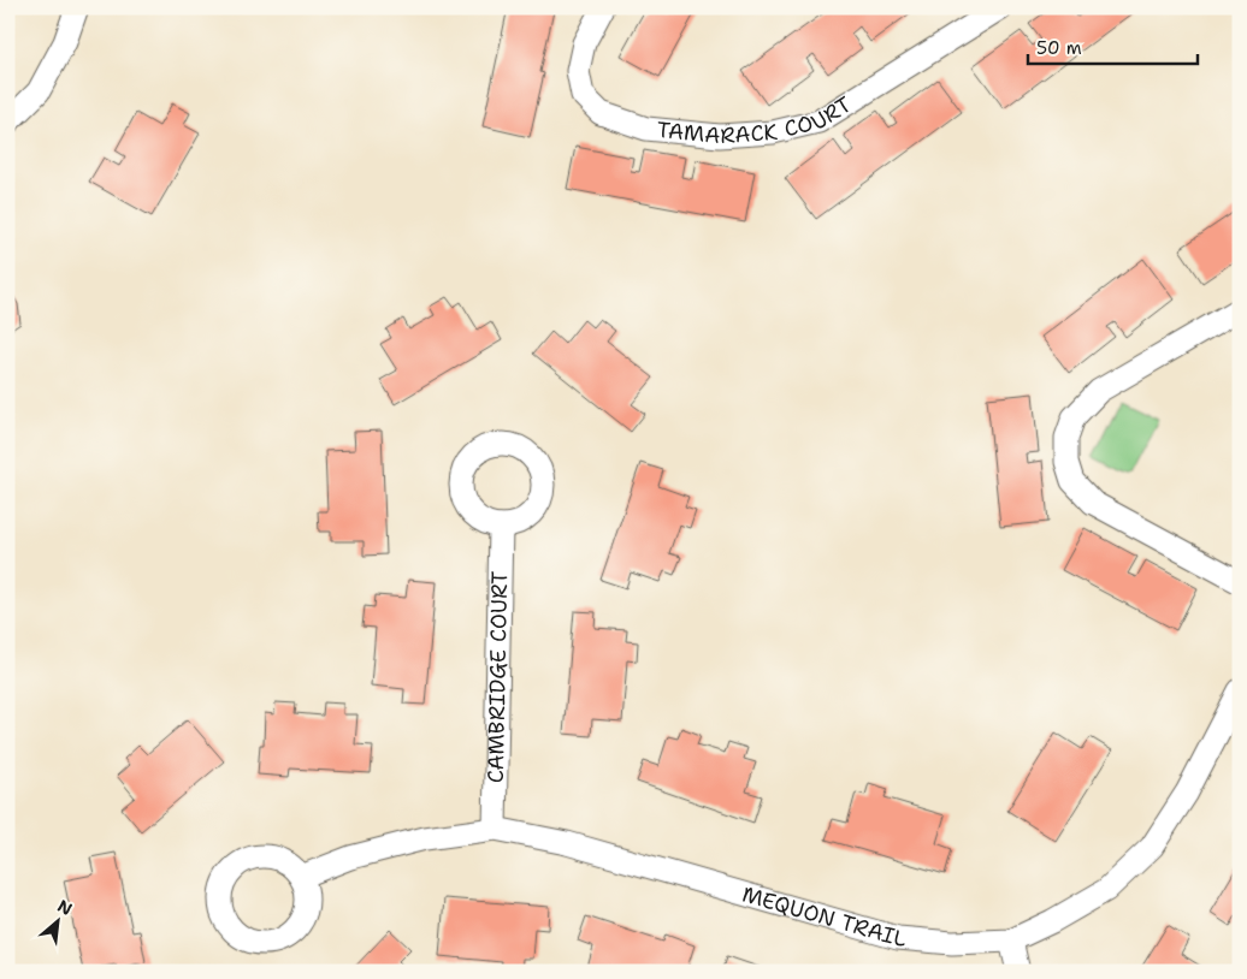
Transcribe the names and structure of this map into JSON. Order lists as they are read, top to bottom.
{
  "streets": {
    "street": ["TAMARACK COURT", "CAMBRIDGE COURT", "MEQUON TRAIL"]
  },
  "crossings": [
    ["CAMBRIDGE COURT", "MEQUON TRAIL"]
  ],
  "scale_bar": "50 m",
  "north": "top right"
}
